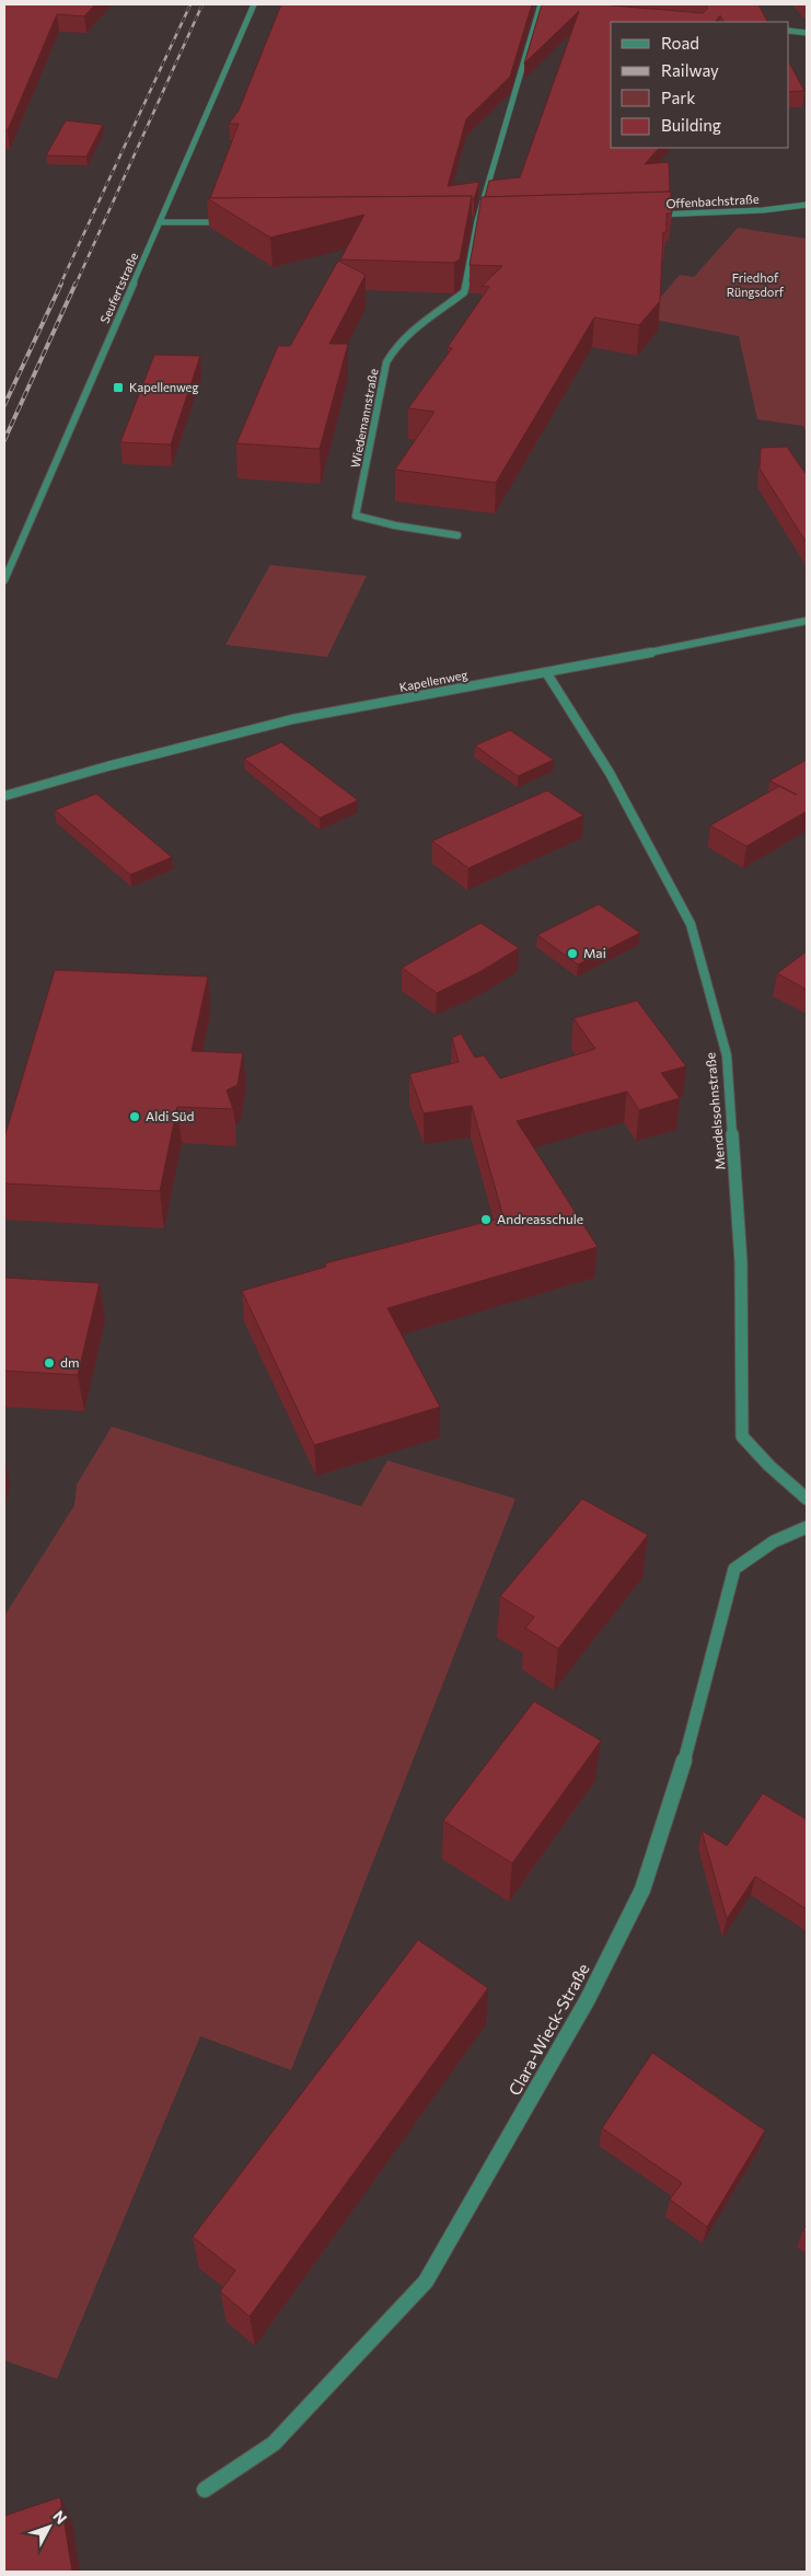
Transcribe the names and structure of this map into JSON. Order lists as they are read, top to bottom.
{
  "streets": {
    "street": [
      "Offenbachstraße",
      "Seufertstraße",
      "Wiedemannstraße",
      "Kapellenweg",
      "Mendelssohnstraße",
      "Clara-Wieck-Straße"
    ]
  },
  "crossings": [
    ["Kapellenweg", "Mendelssohnstraße"]
  ],
  "parks": ["Friedhof Rüngsdorf"],
  "places": {
    "transit": ["Kapellenweg"],
    "other": [
      "Mai",
      "Aldi Süd",
      "Andreasschule",
      "dm"
    ]
  },
  "legend": [
    "Road",
    "Railway",
    "Park",
    "Building"
  ],
  "north": "top right"
}
